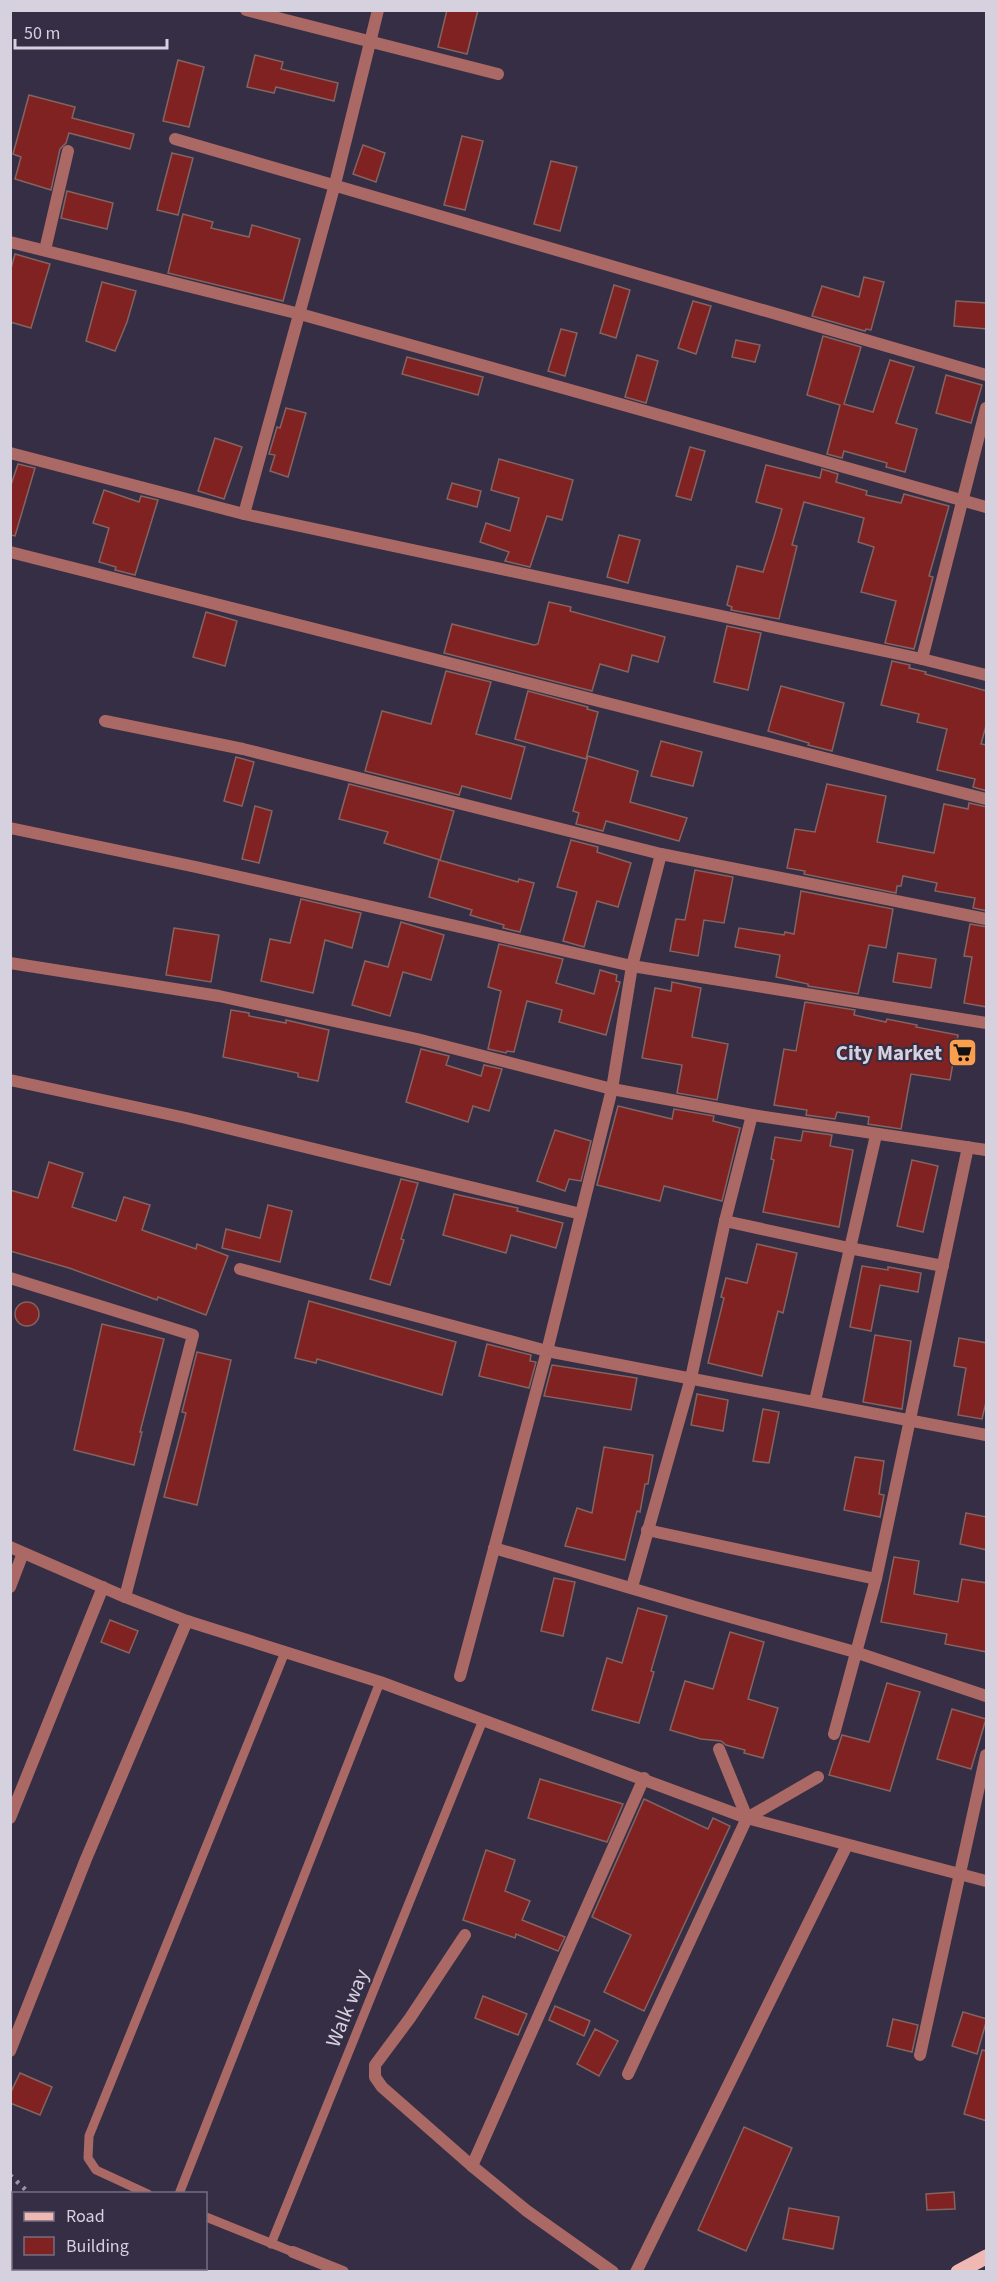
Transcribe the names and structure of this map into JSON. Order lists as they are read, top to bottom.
{
  "streets": {
    "lane": ["Walk way"]
  },
  "places": {
    "supermarket": ["City Market"]
  },
  "legend": ["Road", "Building"],
  "scale_bar": "50 m"
}
